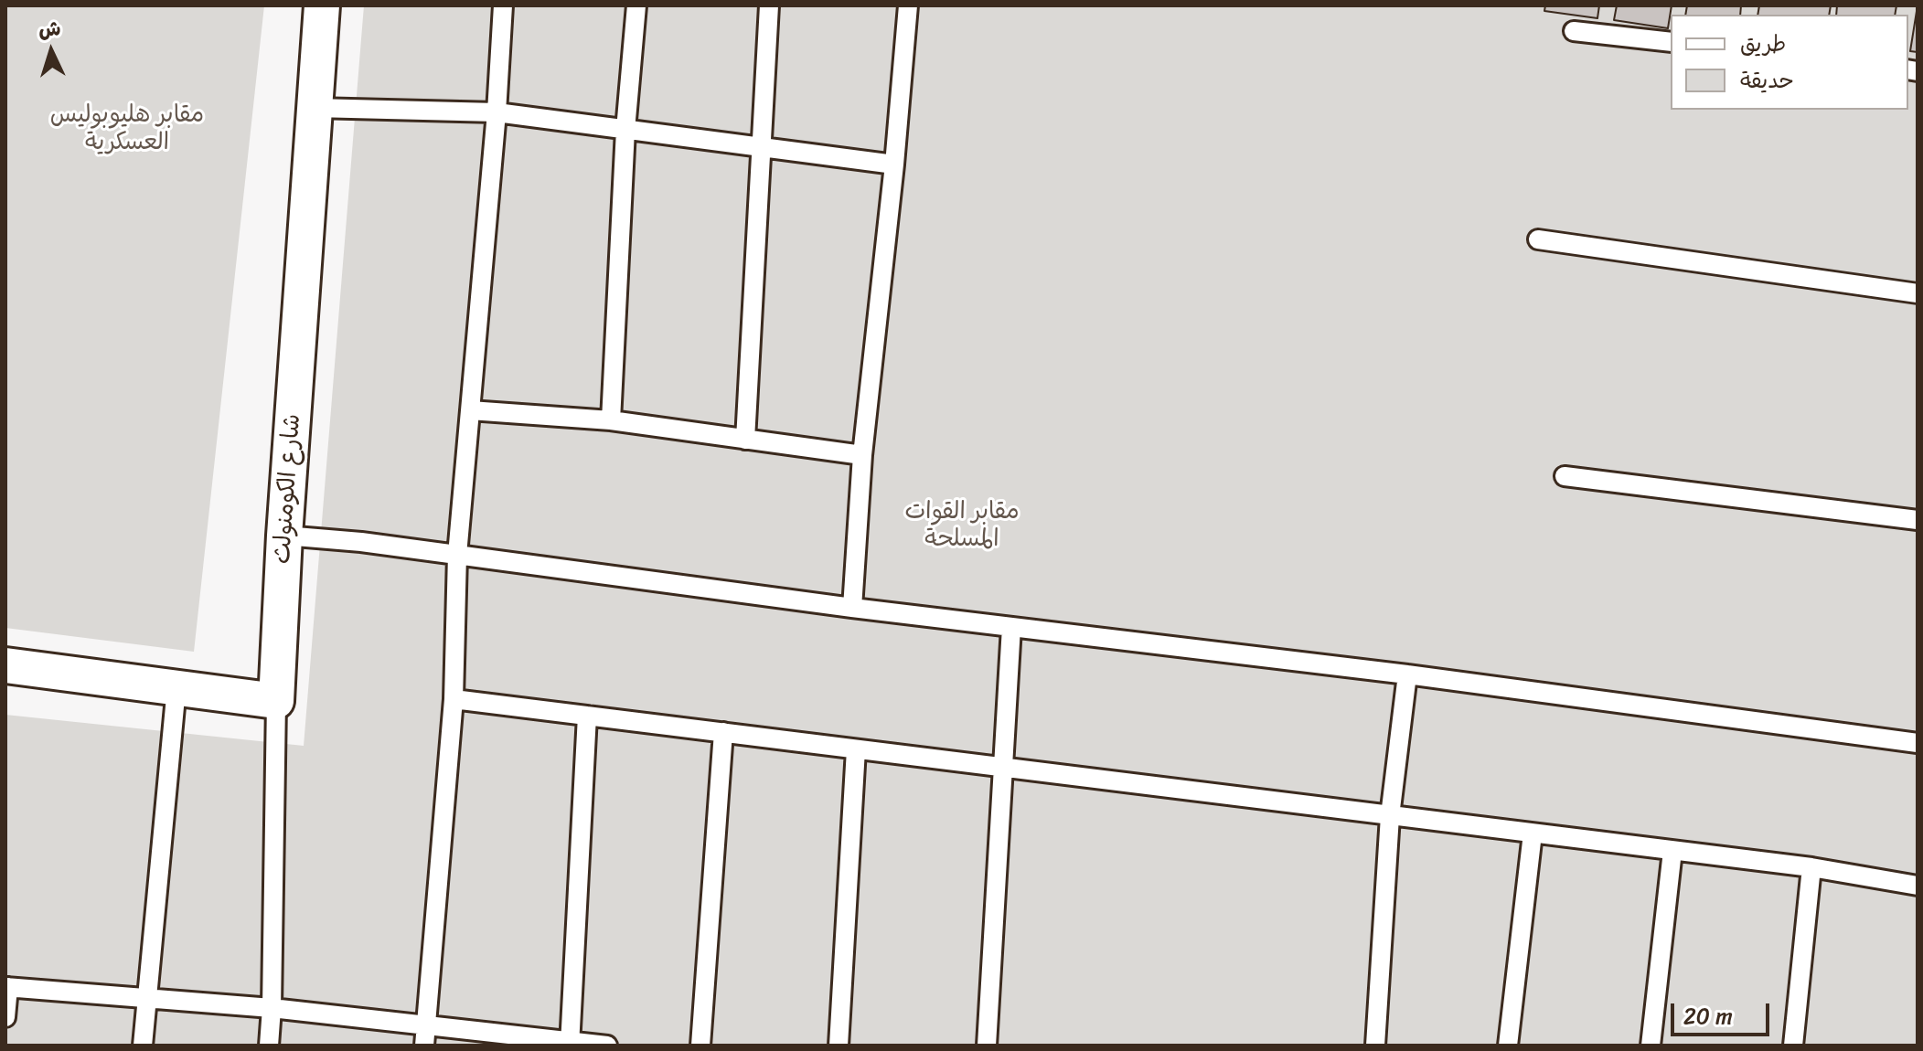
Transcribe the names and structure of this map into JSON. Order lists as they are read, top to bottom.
{
  "streets": {
    "street": ["شارع الكومنولث"]
  },
  "parks": ["مقابر هليوبوليس العسكرية", "مقابر القوات المسلحة"],
  "legend": ["طريق", "حديقة"],
  "scale_bar": "20 m",
  "north": "top"
}
